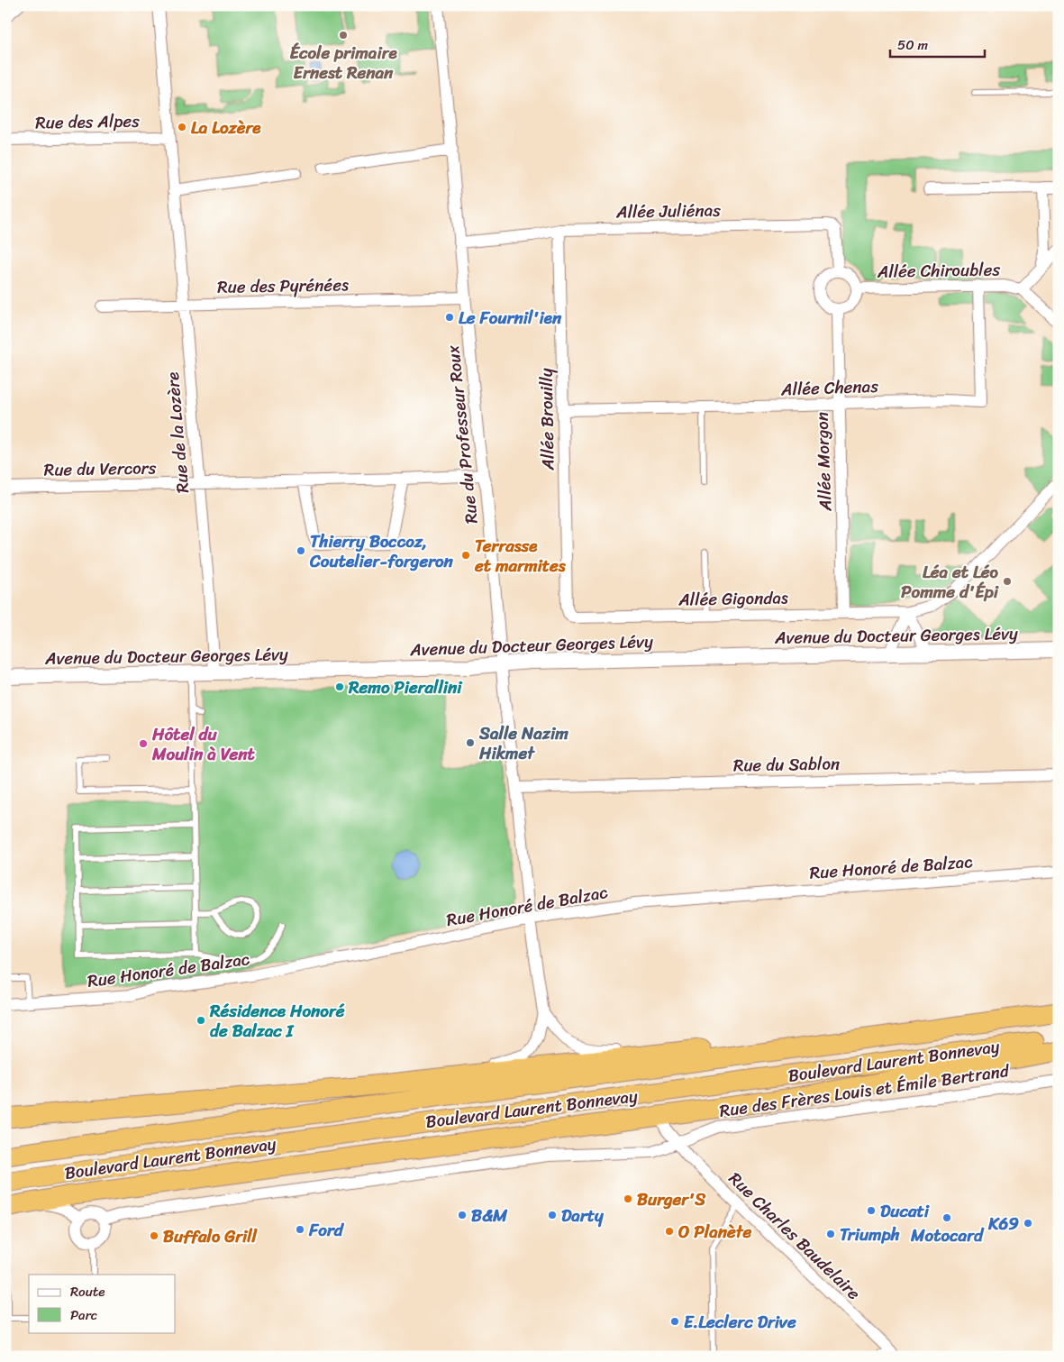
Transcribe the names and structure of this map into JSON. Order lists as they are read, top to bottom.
{
  "streets": {
    "highway": ["Boulevard Laurent Bonnevay"],
    "street": [
      "Rue des Alpes",
      "Allée Juliénas",
      "Allée Chiroubles",
      "Rue des Pyrénées",
      "Allée Chenas",
      "Allée Brouilly",
      "Rue de la Lozère",
      "Rue du Professeur Roux",
      "Allée Morgon",
      "Rue du Vercors",
      "Allée Gigondas",
      "Avenue du Docteur Georges Lévy",
      "Rue du Sablon",
      "Rue Honoré de Balzac",
      "Rue des Frères Louis et Émile Bertrand",
      "Rue Charles Baudelaire"
    ]
  },
  "crossings": [
    ["Rue des Alpes", "Rue de la Lozère"],
    ["Allée Juliénas", "Allée Chiroubles"],
    ["Allée Juliénas", "Allée Brouilly"],
    ["Allée Juliénas", "Rue du Professeur Roux"],
    ["Allée Juliénas", "Allée Morgon"],
    ["Allée Chiroubles", "Allée Chenas"],
    ["Allée Chiroubles", "Allée Morgon"],
    ["Rue des Pyrénées", "Rue de la Lozère"],
    ["Rue des Pyrénées", "Rue du Professeur Roux"],
    ["Allée Chenas", "Allée Brouilly"],
    ["Allée Chenas", "Allée Morgon"],
    ["Allée Brouilly", "Allée Gigondas"],
    ["Rue de la Lozère", "Rue du Vercors"],
    ["Rue de la Lozère", "Avenue du Docteur Georges Lévy"],
    ["Rue du Professeur Roux", "Rue du Vercors"],
    ["Rue du Professeur Roux", "Avenue du Docteur Georges Lévy"],
    ["Rue du Professeur Roux", "Rue du Sablon"],
    ["Rue du Professeur Roux", "Rue Honoré de Balzac"],
    ["Allée Morgon", "Allée Gigondas"],
    ["Rue des Frères Louis et Émile Bertrand", "Rue Charles Baudelaire"]
  ],
  "places": [
    "École primaire Ernest Renan",
    "La Lozère",
    "Le Fournil'ien",
    "Thierry Boccoz, Coutelier-forgeron",
    "Terrasse et marmites",
    "Léa et Léo Pomme d'Épi",
    "Remo Pierallini",
    "Salle Nazim Hikmet",
    "Hôtel du Moulin à Vent",
    "Résidence Honoré de Balzac I",
    "Burger'S",
    "Ducati",
    "B&M",
    "Darty",
    "Motocard",
    "K69",
    "Ford",
    "O Planète",
    "Triumph",
    "Buffalo Grill",
    "E.Leclerc Drive"
  ],
  "legend": ["Route", "Parc"],
  "scale_bar": "50 m"
}
